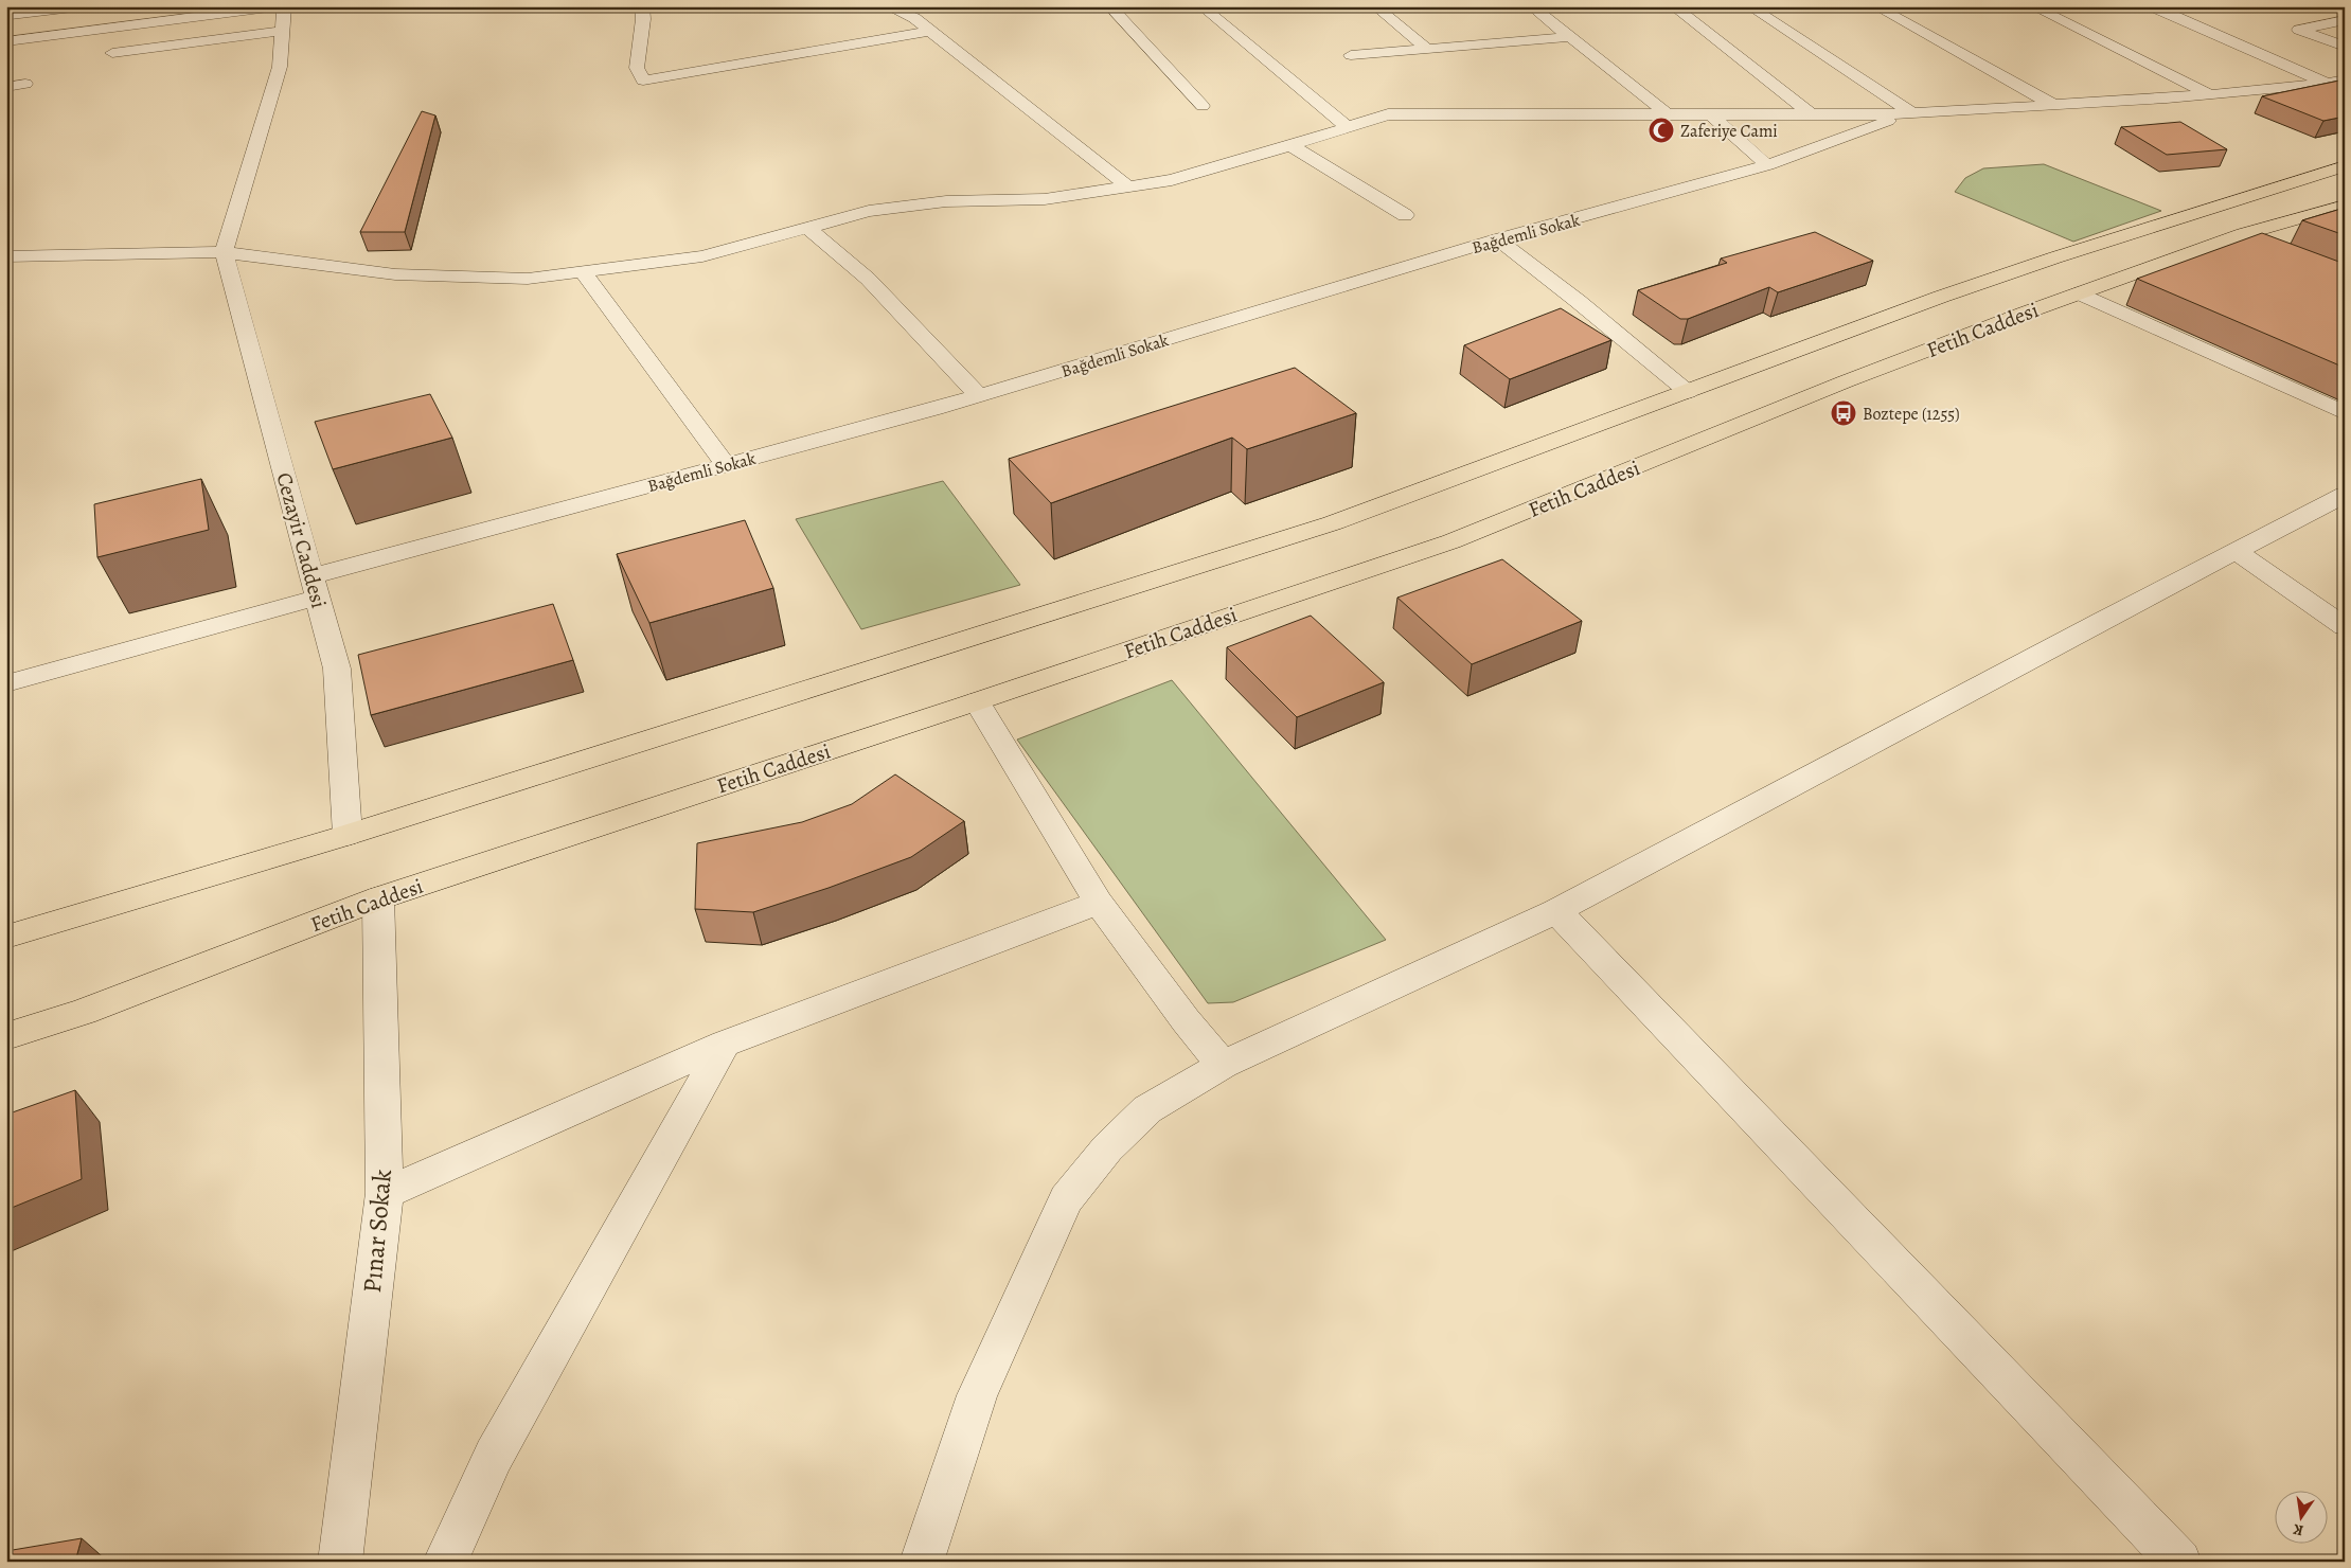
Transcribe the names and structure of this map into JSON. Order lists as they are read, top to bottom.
{
  "streets": {
    "main road": ["Fetih Caddesi"],
    "street": ["Bağdemli Sokak", "Cezayir Caddesi", "Pınar Sokak"]
  },
  "crossings": [
    ["Bağdemli Sokak", "Cezayir Caddesi"],
    ["Fetih Caddesi", "Cezayir Caddesi"],
    ["Fetih Caddesi", "Pınar Sokak"]
  ],
  "places": {
    "mosque": ["Zaferiye Cami"],
    "bus stop": ["Boztepe (1255)"]
  },
  "north": "bottom"
}
